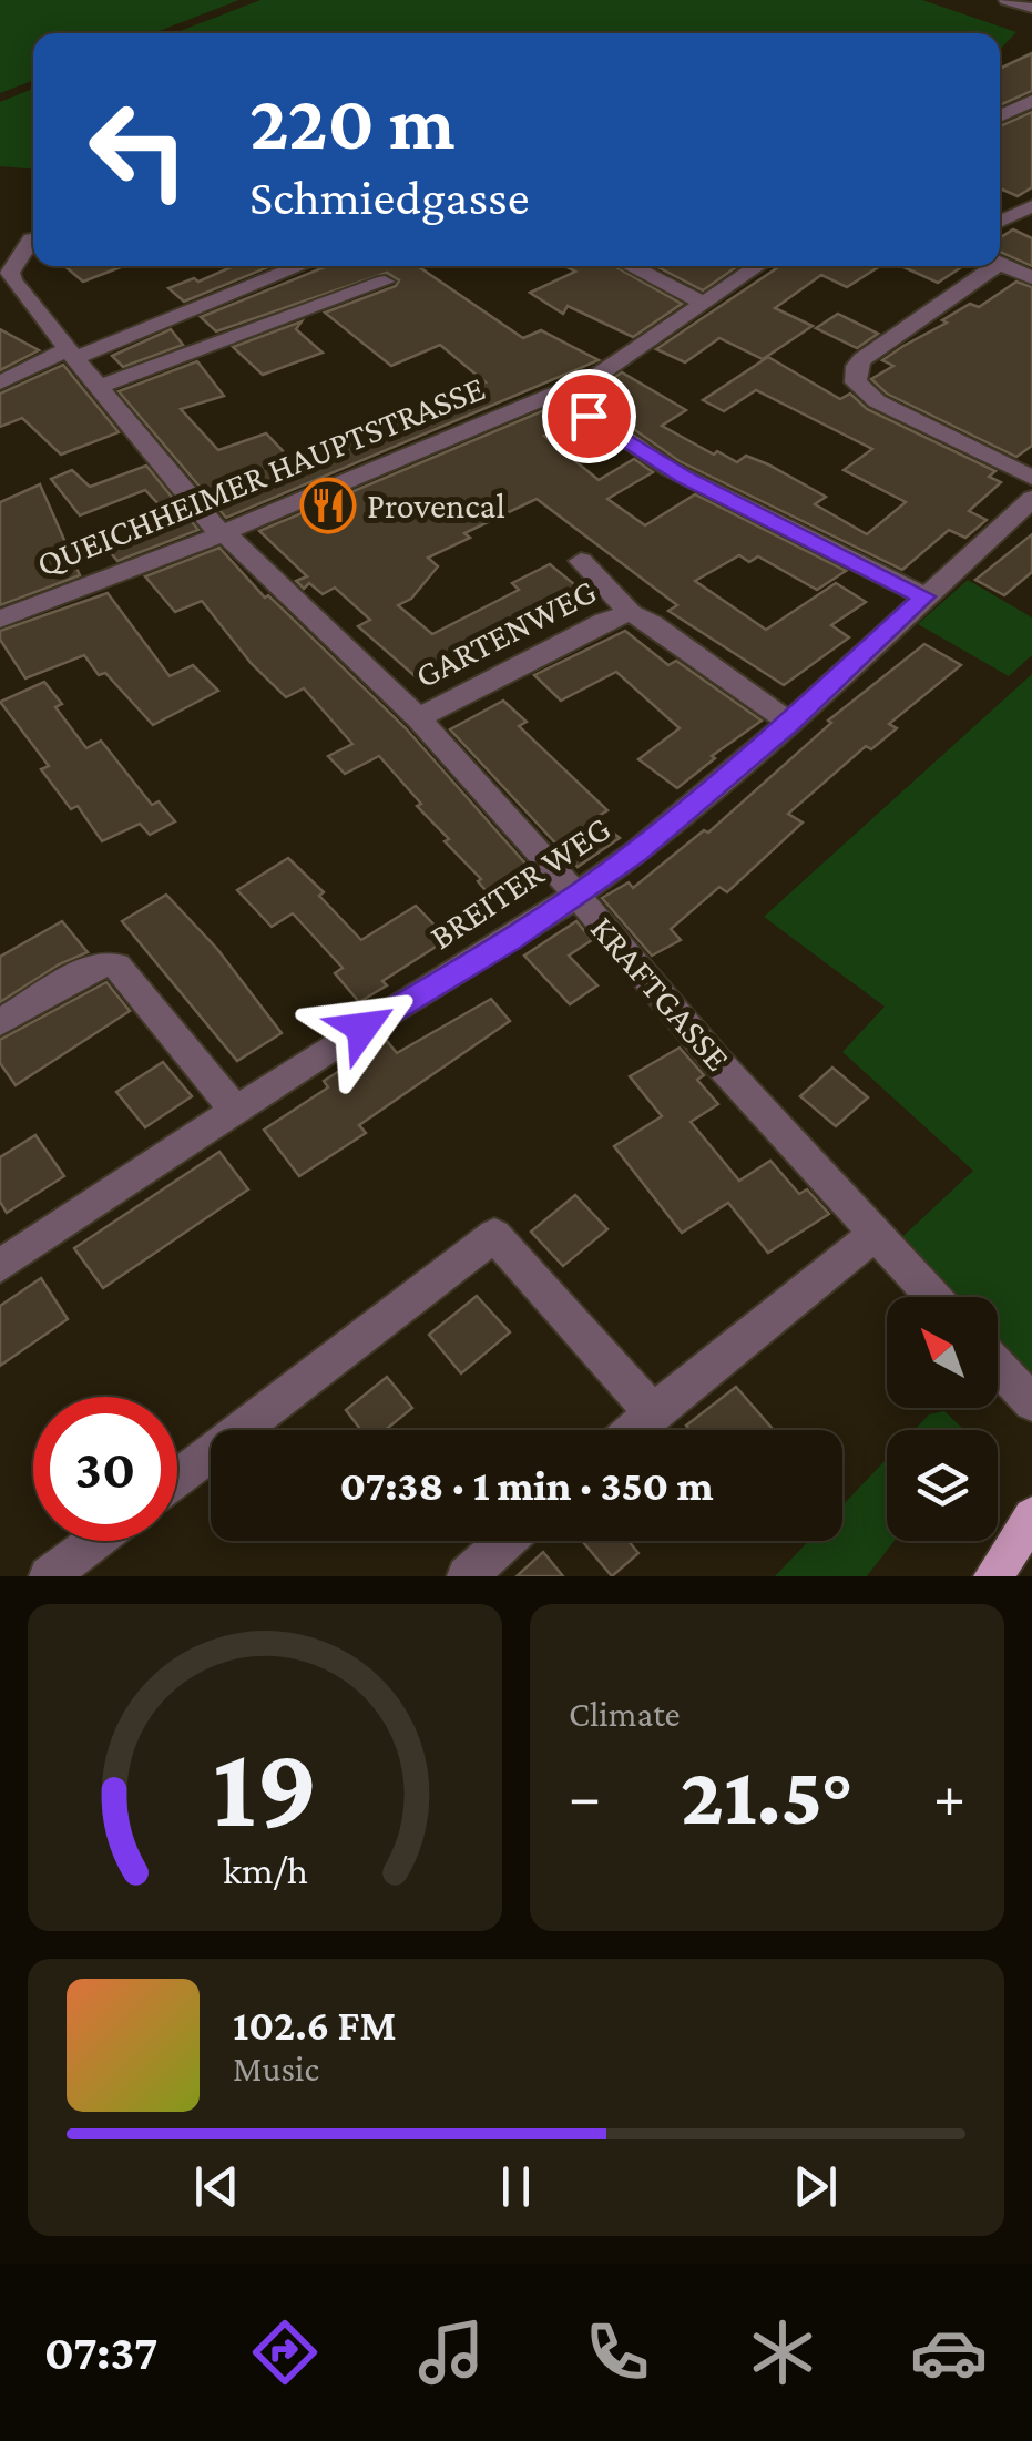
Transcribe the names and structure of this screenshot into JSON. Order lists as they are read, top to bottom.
{
  "streets": {
    "street": [
      "QUEICHHEIMER HAUPTSTRASSE",
      "GARTENWEG",
      "BREITER WEG",
      "KRAFTGASSE"
    ]
  },
  "crossings": [
    ["QUEICHHEIMER HAUPTSTRASSE", "KRAFTGASSE"],
    ["GARTENWEG", "BREITER WEG"],
    ["GARTENWEG", "KRAFTGASSE"],
    ["BREITER WEG", "KRAFTGASSE"]
  ],
  "places": {
    "restaurant": ["Provencal"]
  },
  "north": "top left",
  "page": {
    "turn": ["220 m", "Schmiedgasse"],
    "limit": "30",
    "trip": "07:38 · 1 min · 350 m",
    "tile": "Climate",
    "heat": ["−", "21.5°", "+"],
    "song": ["102.6 FM", "Music"],
    "tabs": "07:37",
    "gauge": ["19", "km/h"]
  }
}
